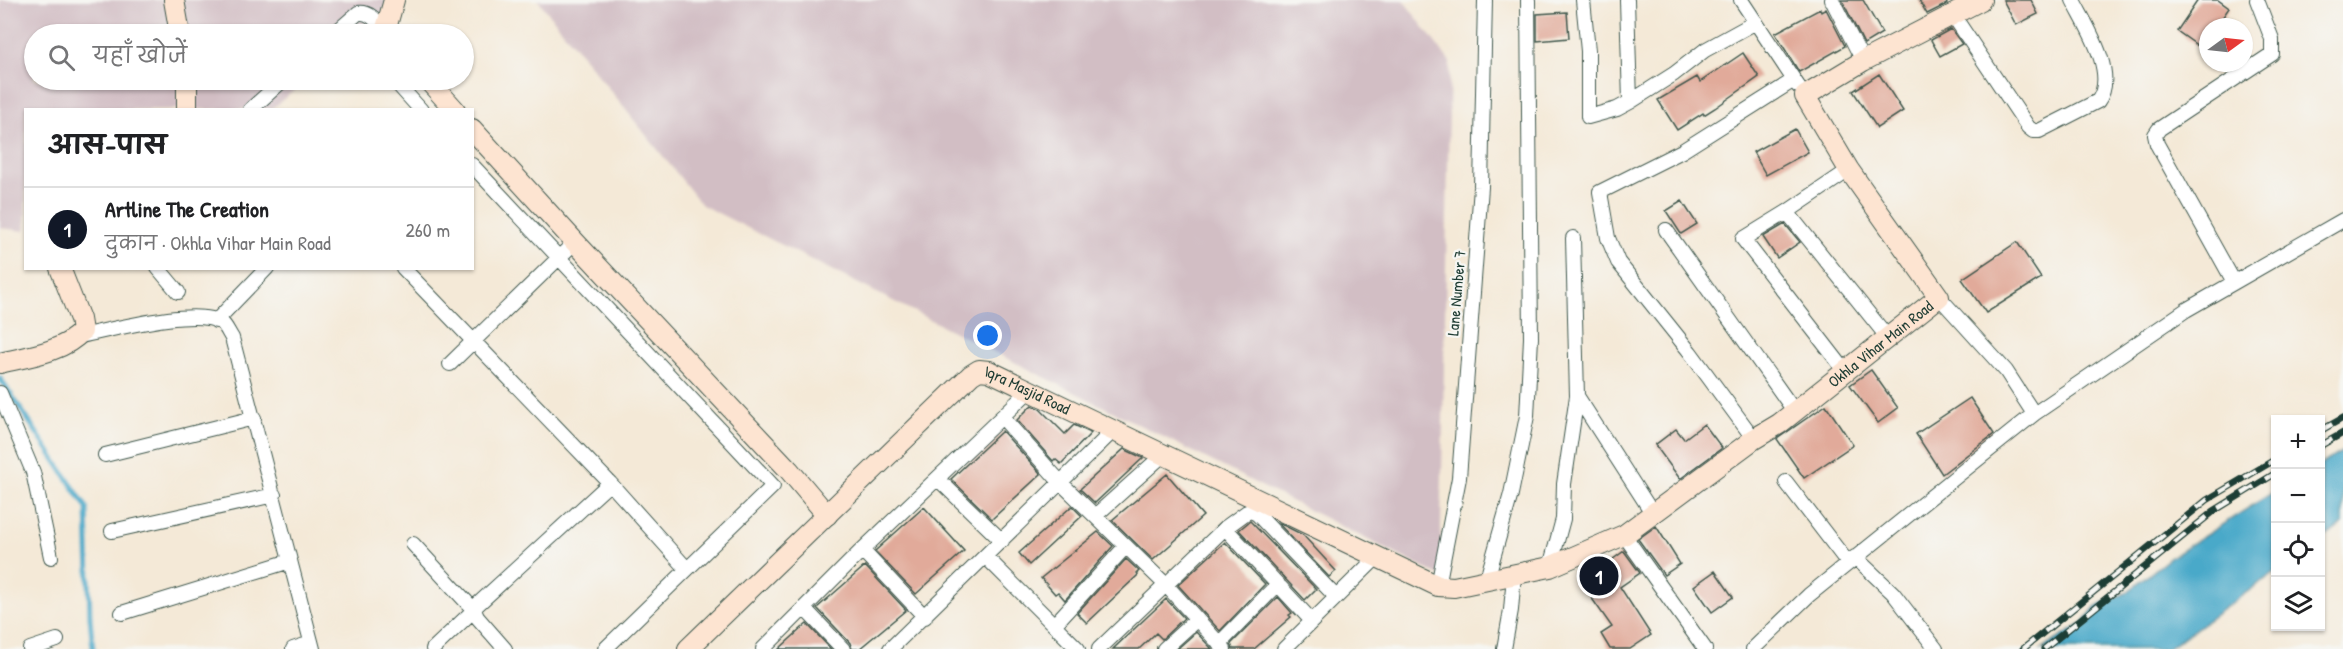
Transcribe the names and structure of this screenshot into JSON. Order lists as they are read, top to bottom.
{
  "streets": {
    "street": ["Lane Number 7", "Okhla Vihar Main Road", "Iqra Masjid Road"]
  },
  "crossings": [
    ["Lane Number 7", "Okhla Vihar Main Road"],
    ["Lane Number 7", "Iqra Masjid Road"],
    ["Okhla Vihar Main Road", "Iqra Masjid Road"]
  ],
  "north": "right",
  "page": {
    "search": "यहाँ खोजें",
    "heading": "आस-पास",
    "list": [
      {
        "mark": "1",
        "name": "Artline The Creation",
        "note": "दुकान · Okhla Vihar Main Road",
        "value": "260 m"
      }
    ],
    "map_buttons": ["+", "−"],
    "pins": "1"
  }
}
